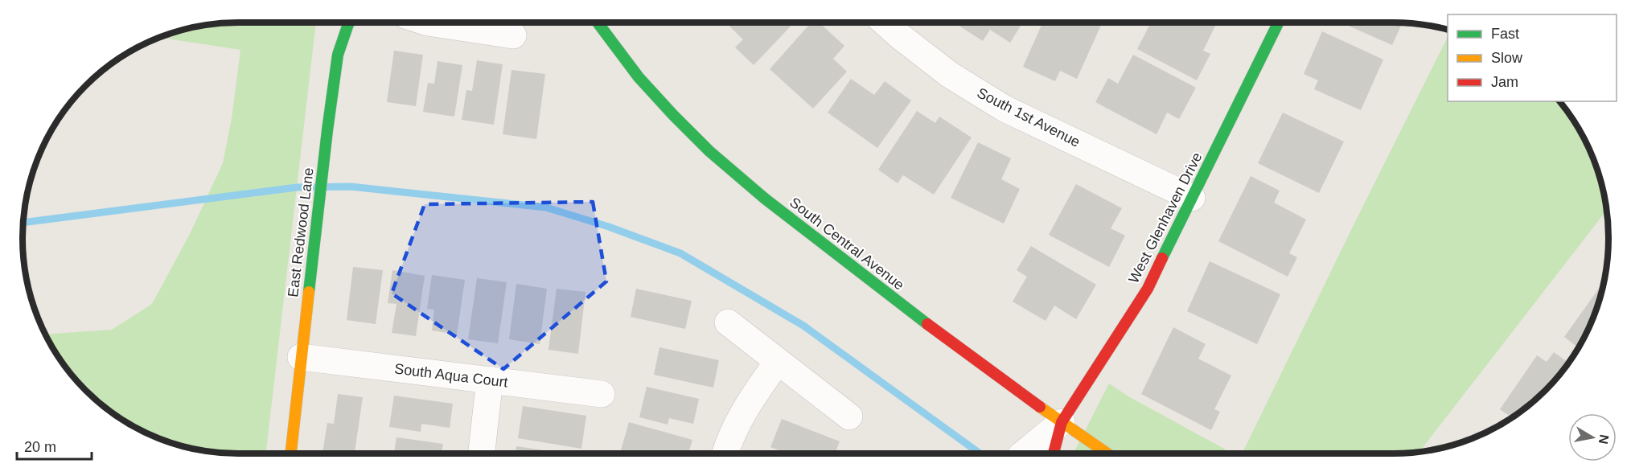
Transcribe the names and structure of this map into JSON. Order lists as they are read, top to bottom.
{
  "streets": {
    "street": [
      "South 1st Avenue",
      "West Glenhaven Drive",
      "East Redwood Lane",
      "South Central Avenue",
      "South Aqua Court"
    ]
  },
  "crossings": [
    ["South 1st Avenue", "West Glenhaven Drive"],
    ["West Glenhaven Drive", "South Central Avenue"],
    ["East Redwood Lane", "South Aqua Court"]
  ],
  "legend": ["Fast", "Slow", "Jam"],
  "scale_bar": "20 m",
  "north": "right"
}
